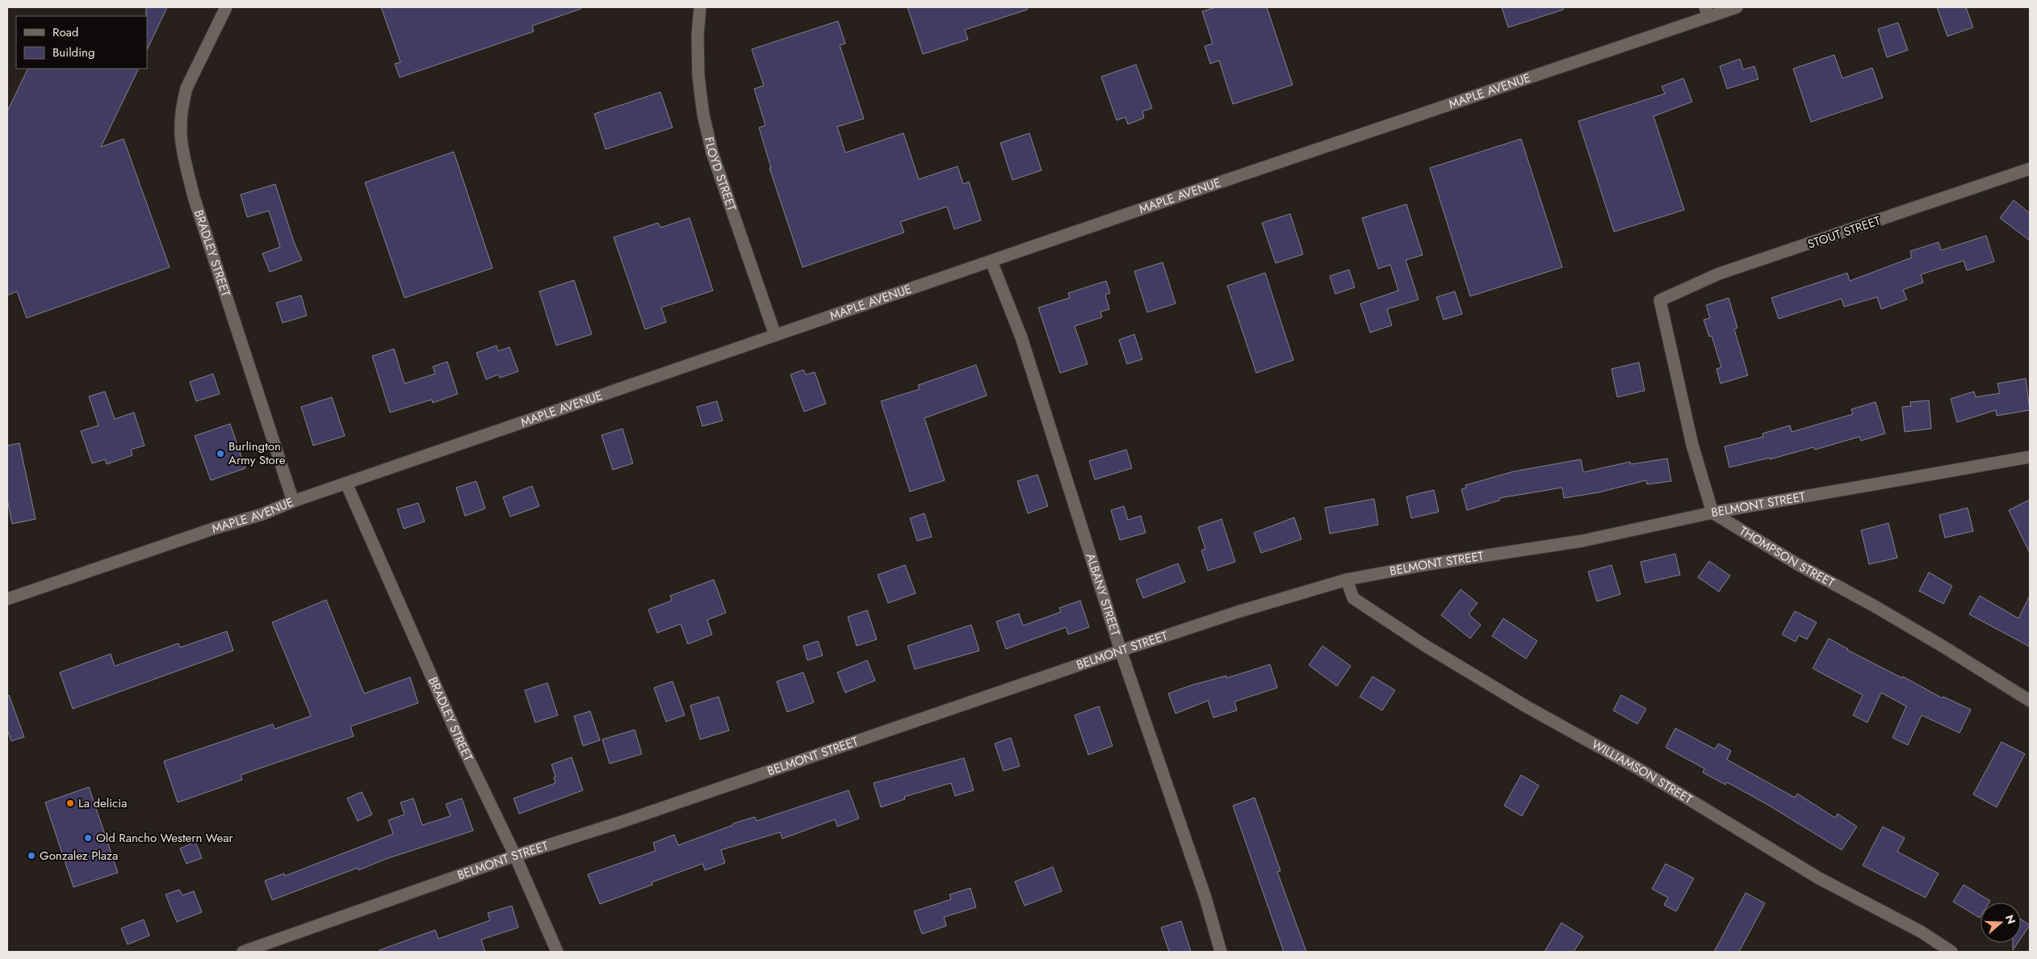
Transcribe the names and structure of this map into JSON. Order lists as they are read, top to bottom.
{
  "streets": {
    "street": [
      "MAPLE AVENUE",
      "FLOYD STREET",
      "STOUT STREET",
      "BRADLEY STREET",
      "BELMONT STREET",
      "THOMPSON STREET",
      "ALBANY STREET",
      "WILLIAMSON STREET"
    ]
  },
  "crossings": [
    ["MAPLE AVENUE", "FLOYD STREET"],
    ["MAPLE AVENUE", "BRADLEY STREET"],
    ["MAPLE AVENUE", "ALBANY STREET"],
    ["STOUT STREET", "BELMONT STREET"],
    ["STOUT STREET", "THOMPSON STREET"],
    ["BRADLEY STREET", "BELMONT STREET"],
    ["BELMONT STREET", "THOMPSON STREET"],
    ["BELMONT STREET", "ALBANY STREET"],
    ["BELMONT STREET", "WILLIAMSON STREET"]
  ],
  "places": [
    "Burlington Army Store",
    "La delicia",
    "Old Rancho Western Wear",
    "Gonzalez Plaza"
  ],
  "legend": ["Road", "Building"],
  "north": "right"
}
